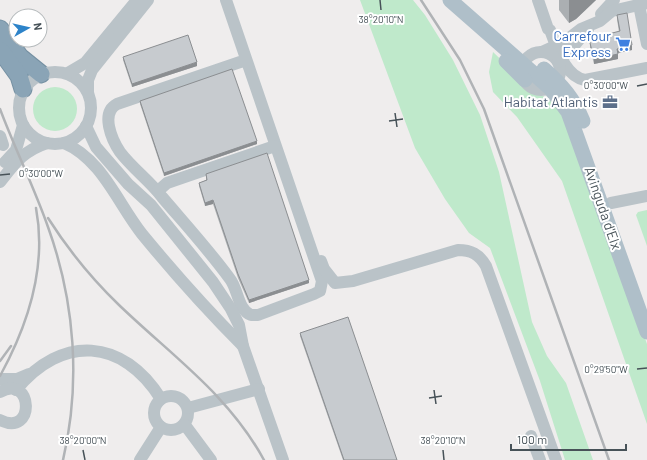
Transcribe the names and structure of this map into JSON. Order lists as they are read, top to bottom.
{
  "streets": {
    "main road": ["Avinguda d'Elx"]
  },
  "places": {
    "supermarket": ["Carrefour Express"],
    "office": ["Habitat Atlantis"]
  },
  "scale_bar": "100 m",
  "north": "right",
  "coordinates": [
    "38°20'10\"N",
    "0°30'00\"W",
    "0°29'50\"W",
    "38°20'00\"N"
  ]
}
